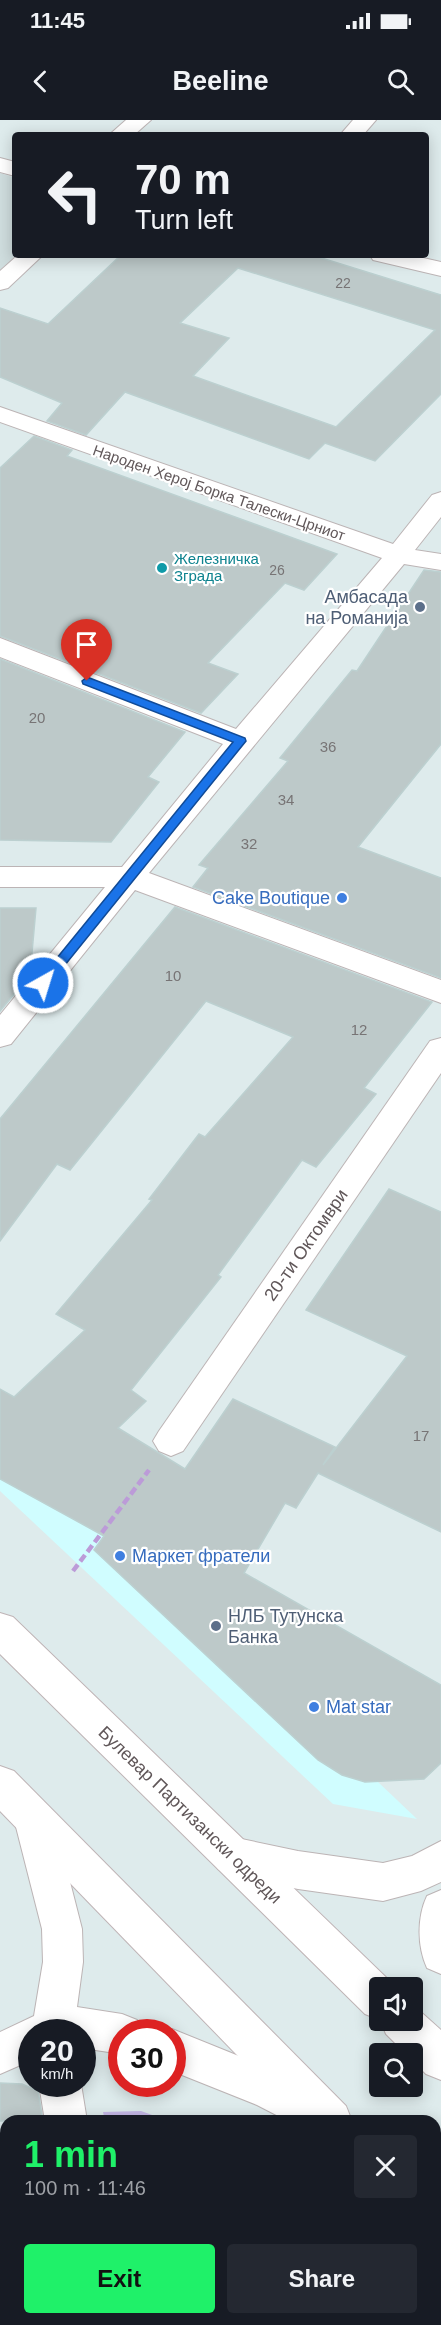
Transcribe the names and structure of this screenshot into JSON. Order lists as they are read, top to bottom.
{
  "streets": {
    "street": ["Народен Херој Борка Талески-Црниот", "20-ти Октомври", "Булевар Партизански одреди"]
  },
  "places": [
    "Железничка Зграда",
    "Амбасада на Романија",
    "Cake Boutique",
    "Маркет фратели",
    "НЛБ Тутунска Банка",
    "Mat star"
  ],
  "house_numbers": [
    "22",
    "26",
    "20",
    "36",
    "34",
    "32",
    "10",
    "12",
    "17"
  ],
  "page": {
    "status": "11:45",
    "header": "Beeline",
    "turn": ["70 m", "Turn left"],
    "speed": "20 km/h",
    "limit": "30",
    "heading": ["1 min", "100 m · 11:46"],
    "buttons": ["Exit", "Share"]
  }
}
